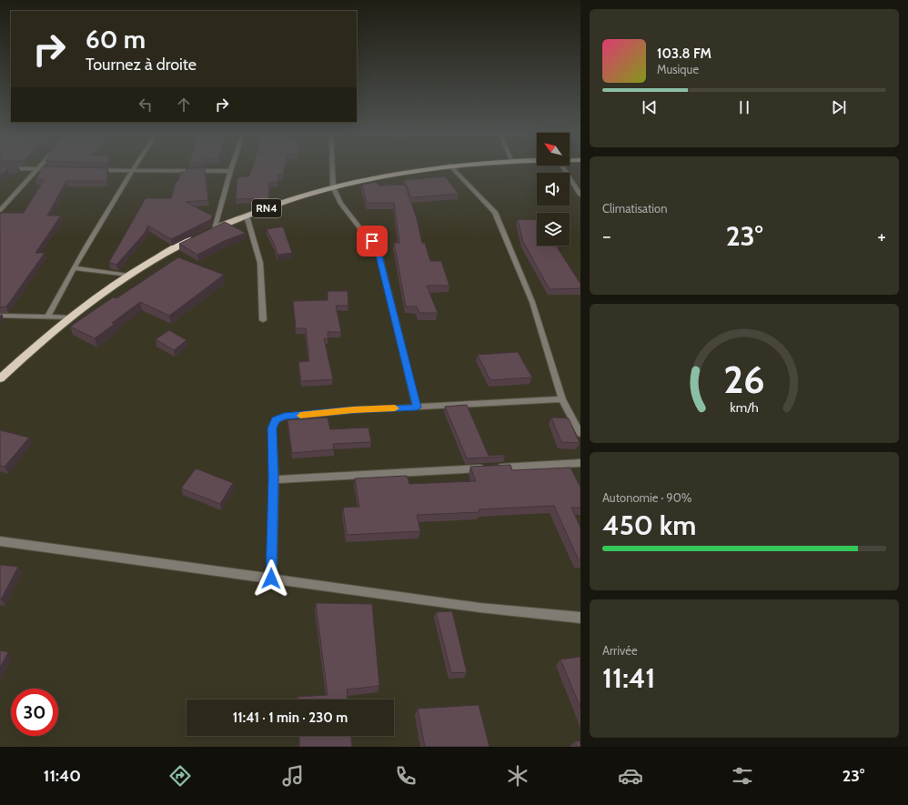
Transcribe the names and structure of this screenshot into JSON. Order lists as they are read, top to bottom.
{
  "streets": {
    "highway": ["RN4"]
  },
  "north": "top left",
  "page": {
    "turn": ["60 m", "Tournez à droite"],
    "song": ["103.8 FM", "Musique"],
    "tile": [
      "Climatisation",
      ["Autonomie · 90%", "450 km"],
      ["Arrivée", "11:41"]
    ],
    "heat": ["−", "23°", "+"],
    "limit": "30",
    "trip": "11:41 · 1 min · 230 m",
    "tabs": ["11:40", "23°"],
    "gauge": ["26", "km/h"]
  }
}
